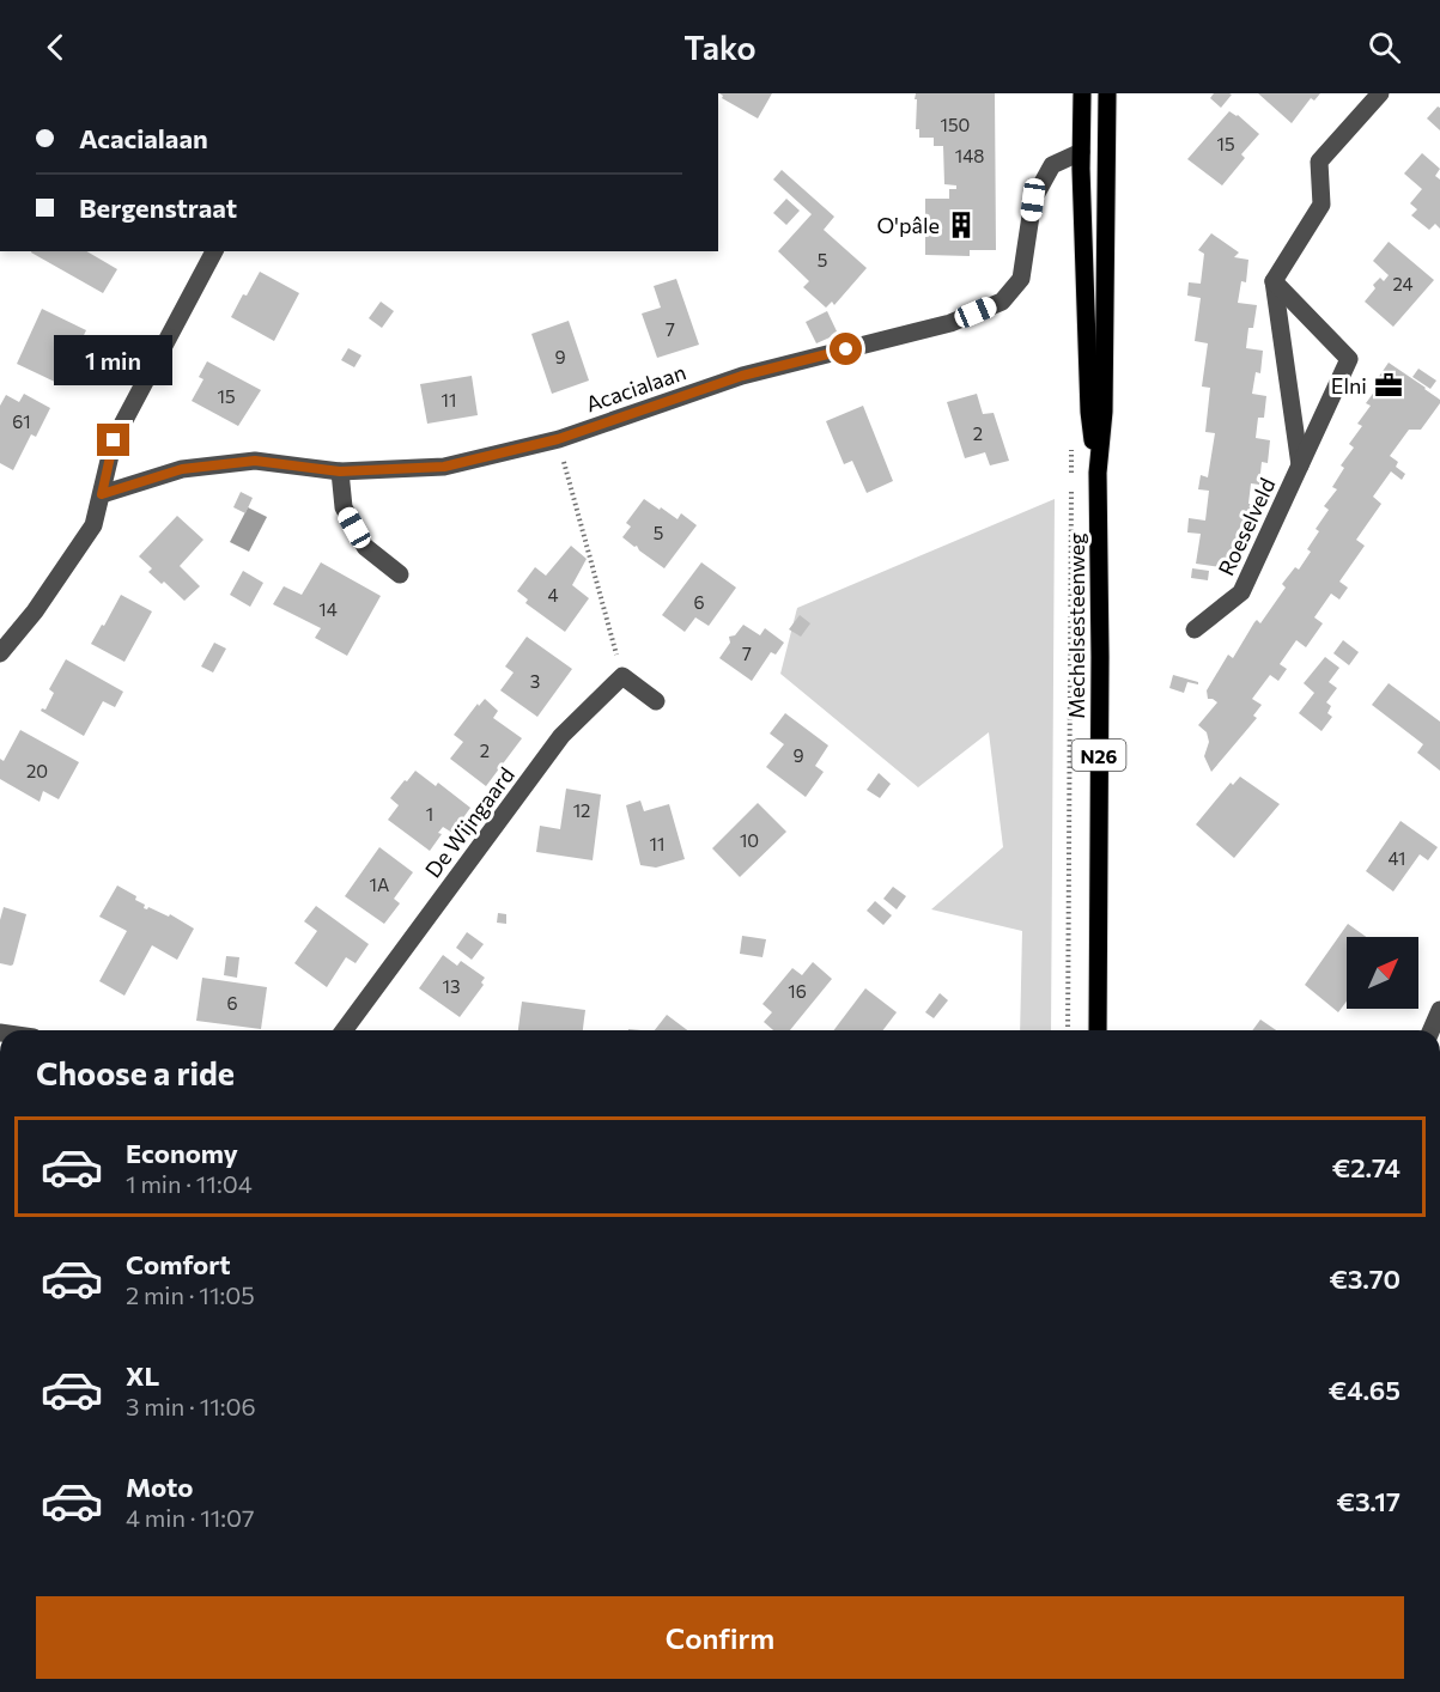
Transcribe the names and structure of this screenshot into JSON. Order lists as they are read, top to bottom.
{
  "streets": {
    "main road": ["Mechelsesteenweg", "N26"],
    "street": ["Acacialaan", "Roeselveld", "De Wijngaard"]
  },
  "crossings": [
    ["Acacialaan", "Mechelsesteenweg"]
  ],
  "places": {
    "building": ["O'pâle"],
    "office": ["Elni"]
  },
  "house_numbers": [
    "150",
    "15",
    "148",
    "5",
    "24",
    "7",
    "9",
    "15",
    "11",
    "61",
    "2",
    "5",
    "4",
    "6",
    "14",
    "7",
    "3",
    "2",
    "9",
    "20",
    "12",
    "1",
    "10",
    "11",
    "41",
    "1A",
    "13",
    "16",
    "6"
  ],
  "north": "top right",
  "page": {
    "header": "Tako",
    "banner": ["Acacialaan", "Bergenstraat"],
    "bubble": "1 min",
    "heading": "Choose a ride",
    "list": [
      {
        "name": "Economy",
        "note": "1 min · 11:04",
        "value": "€2.74"
      },
      {
        "name": "Comfort",
        "note": "2 min · 11:05",
        "value": "€3.70"
      },
      {
        "name": "XL",
        "note": "3 min · 11:06",
        "value": "€4.65"
      },
      {
        "name": "Moto",
        "note": "4 min · 11:07",
        "value": "€3.17"
      }
    ],
    "buttons": "Confirm"
  }
}
